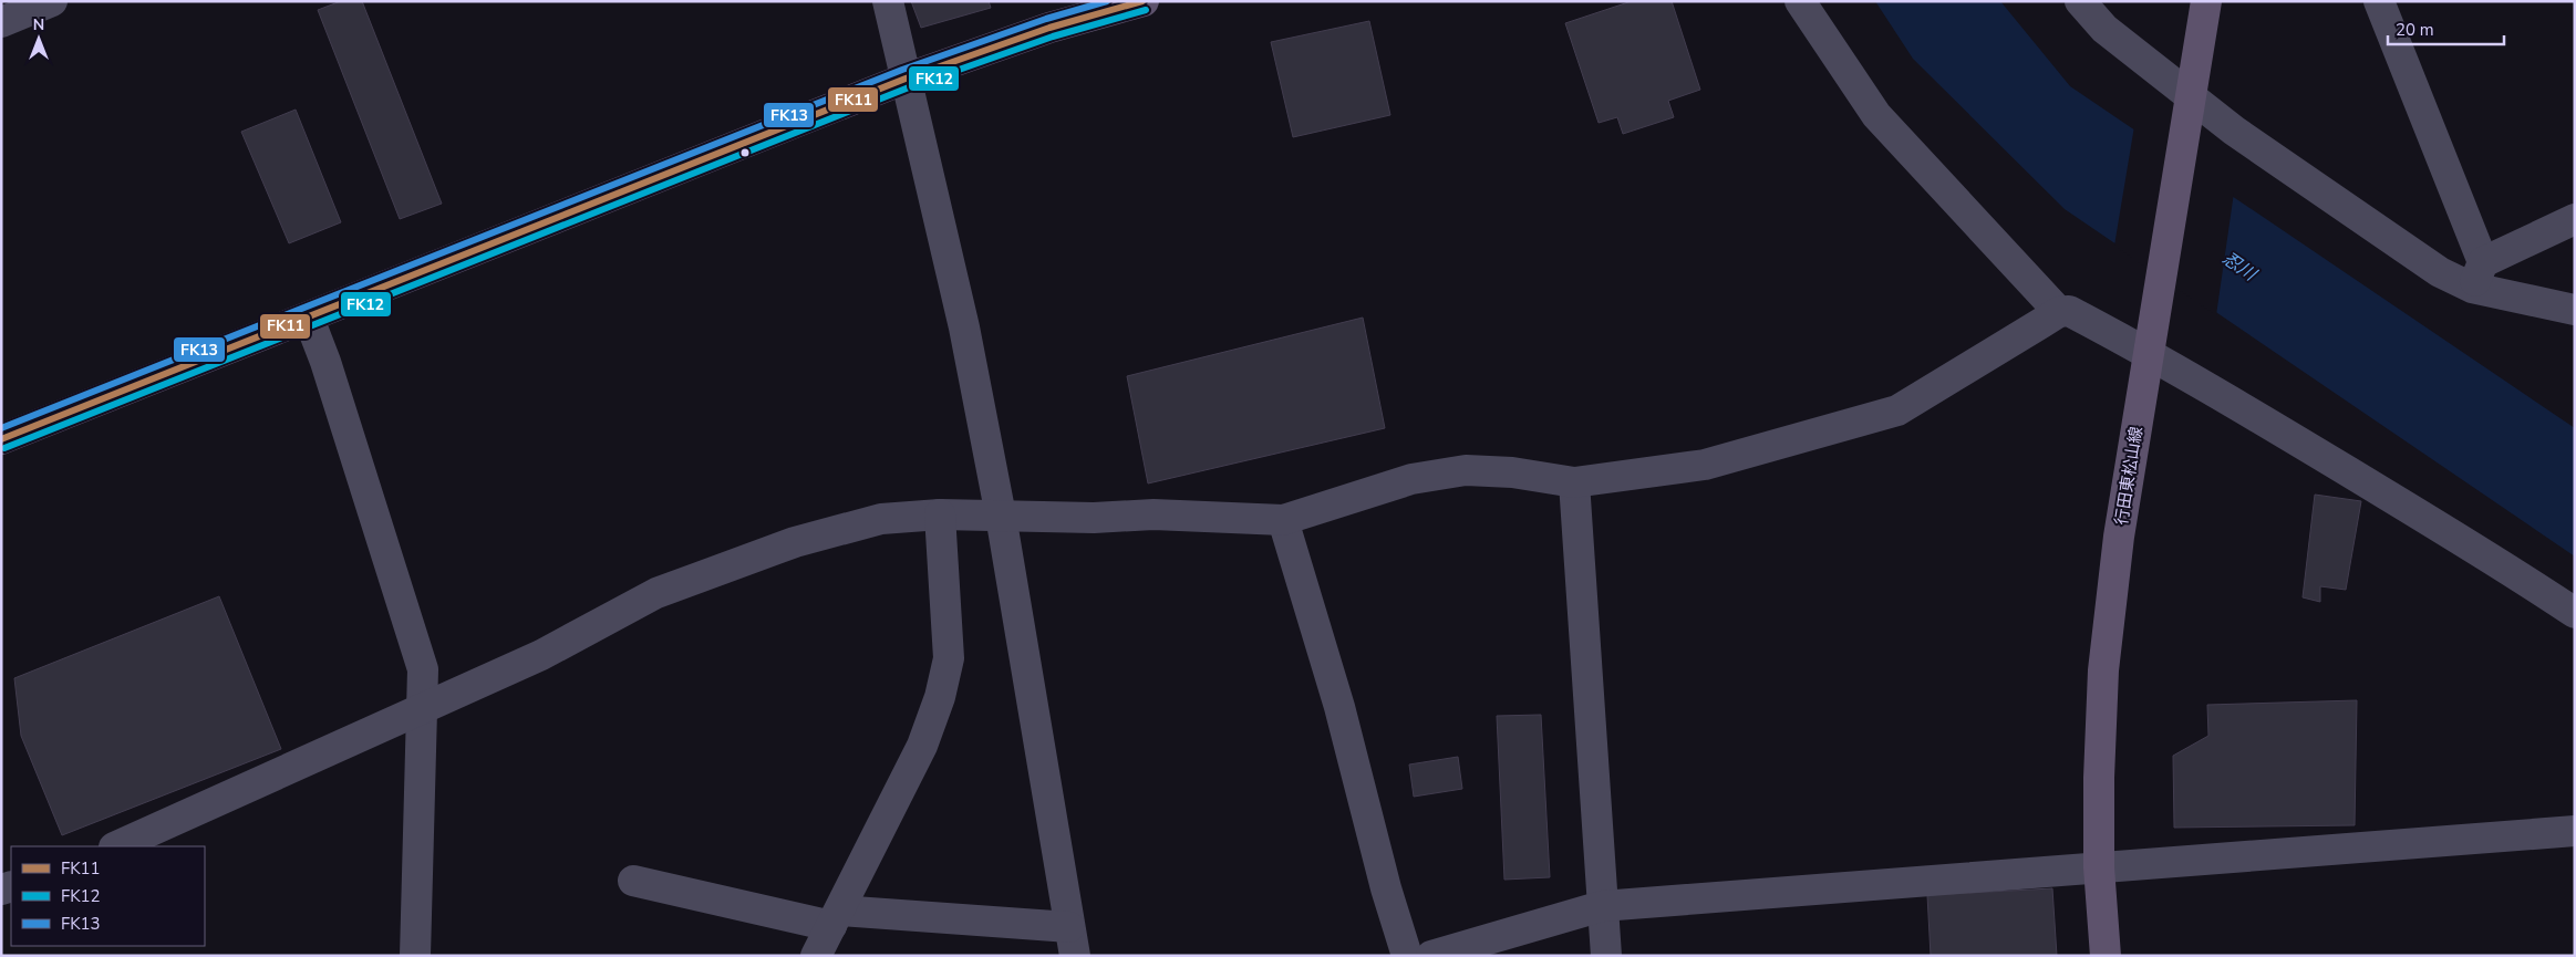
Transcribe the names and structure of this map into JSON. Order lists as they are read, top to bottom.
{
  "streets": {
    "main road": ["行田東松山線"]
  },
  "water": ["忍川"],
  "lines": ["transit line FK11", "transit line FK13", "transit line FK12"],
  "legend": ["FK11", "FK12", "FK13"],
  "scale_bar": "20 m",
  "north": "top"
}
